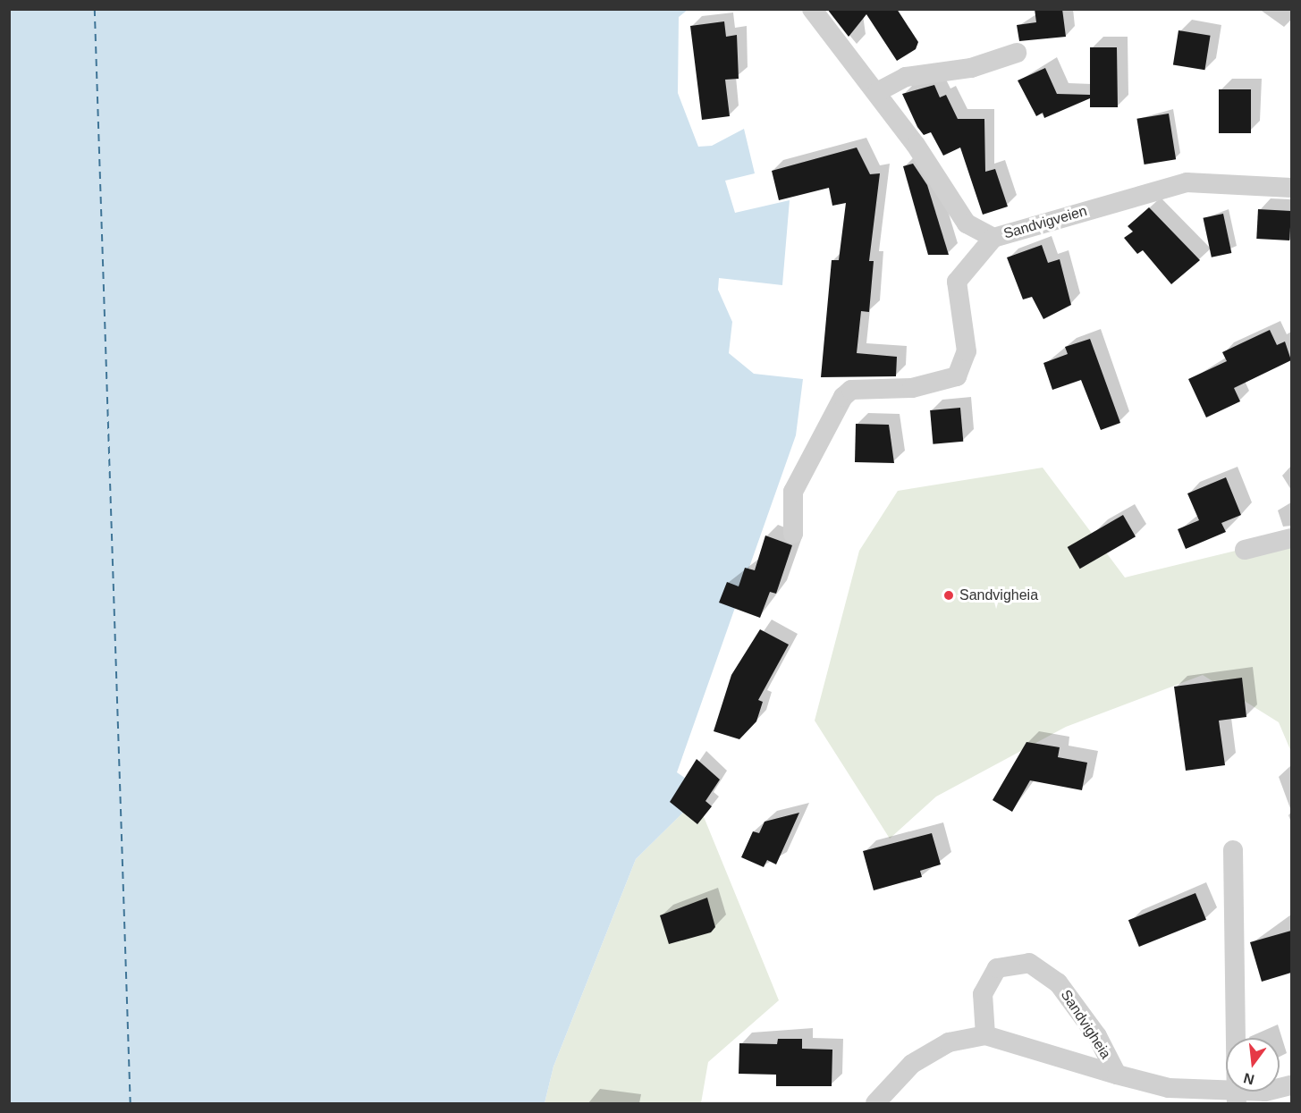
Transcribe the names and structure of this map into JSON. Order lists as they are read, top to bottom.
{
  "streets": {
    "street": ["Sandvigveien", "Sandvigheia"]
  },
  "places": ["Sandvigheia"],
  "north": "bottom"
}
